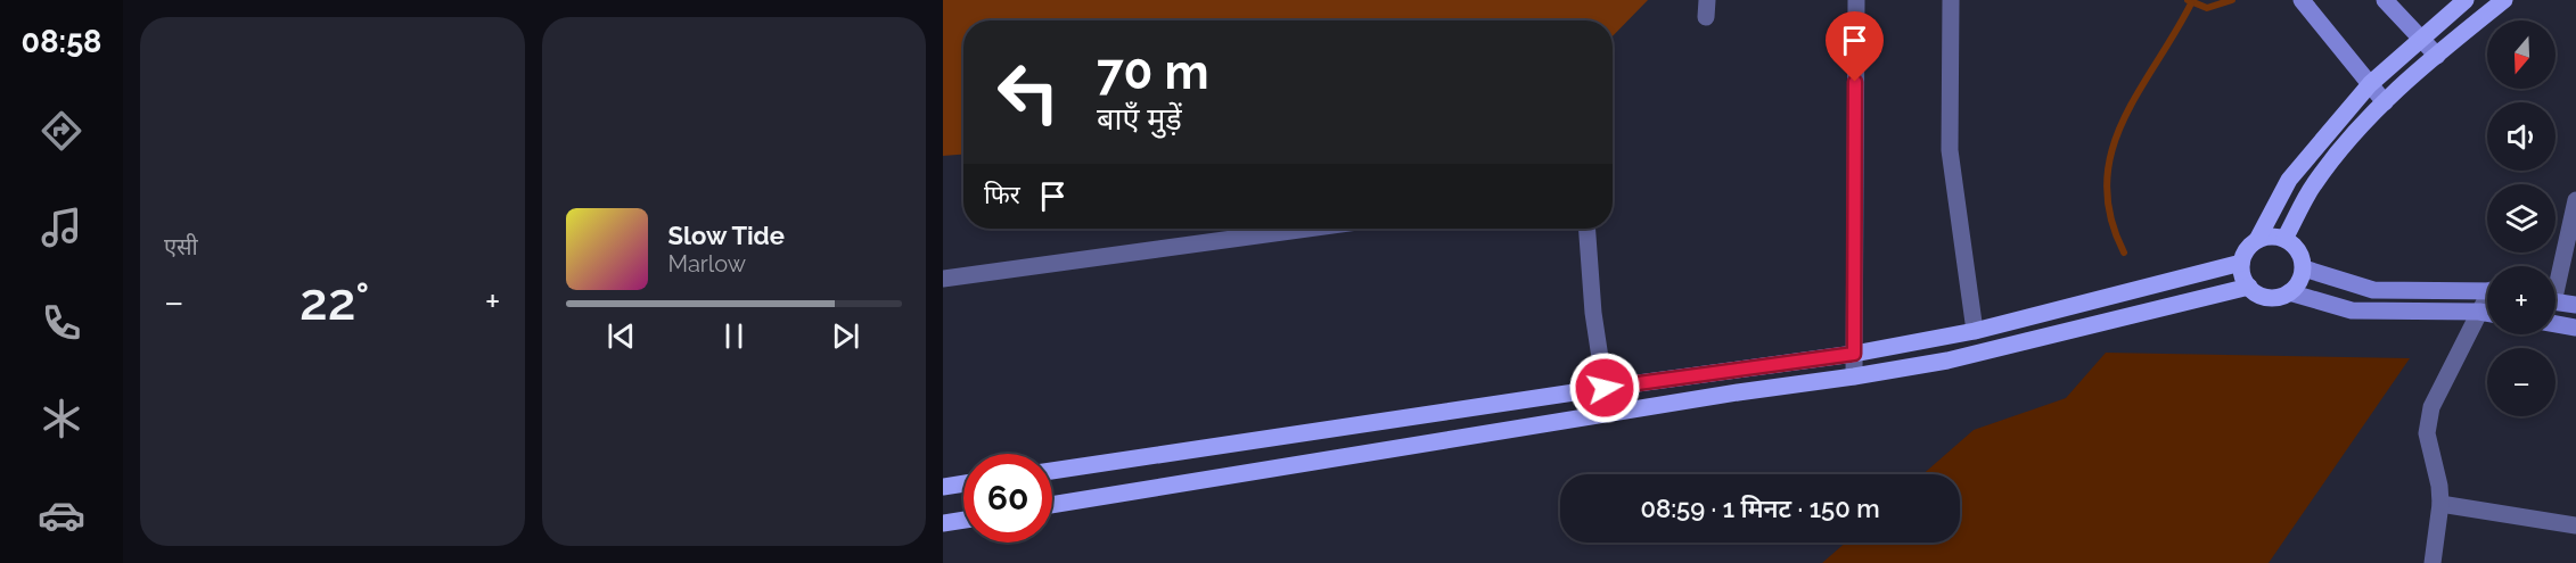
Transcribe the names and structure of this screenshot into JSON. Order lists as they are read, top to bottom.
{
  "north": "bottom",
  "page": {
    "tabs": "08:58",
    "tile": "एसी",
    "map_buttons": ["+", "−"],
    "turn": ["70 m", "बाएँ मुड़ें"],
    "then": "फिर",
    "song": ["Slow Tide", "Marlow"],
    "heat": ["−", "22°", "+"],
    "limit": "60",
    "trip": "08:59 · 1 मिनट · 150 m"
  }
}
